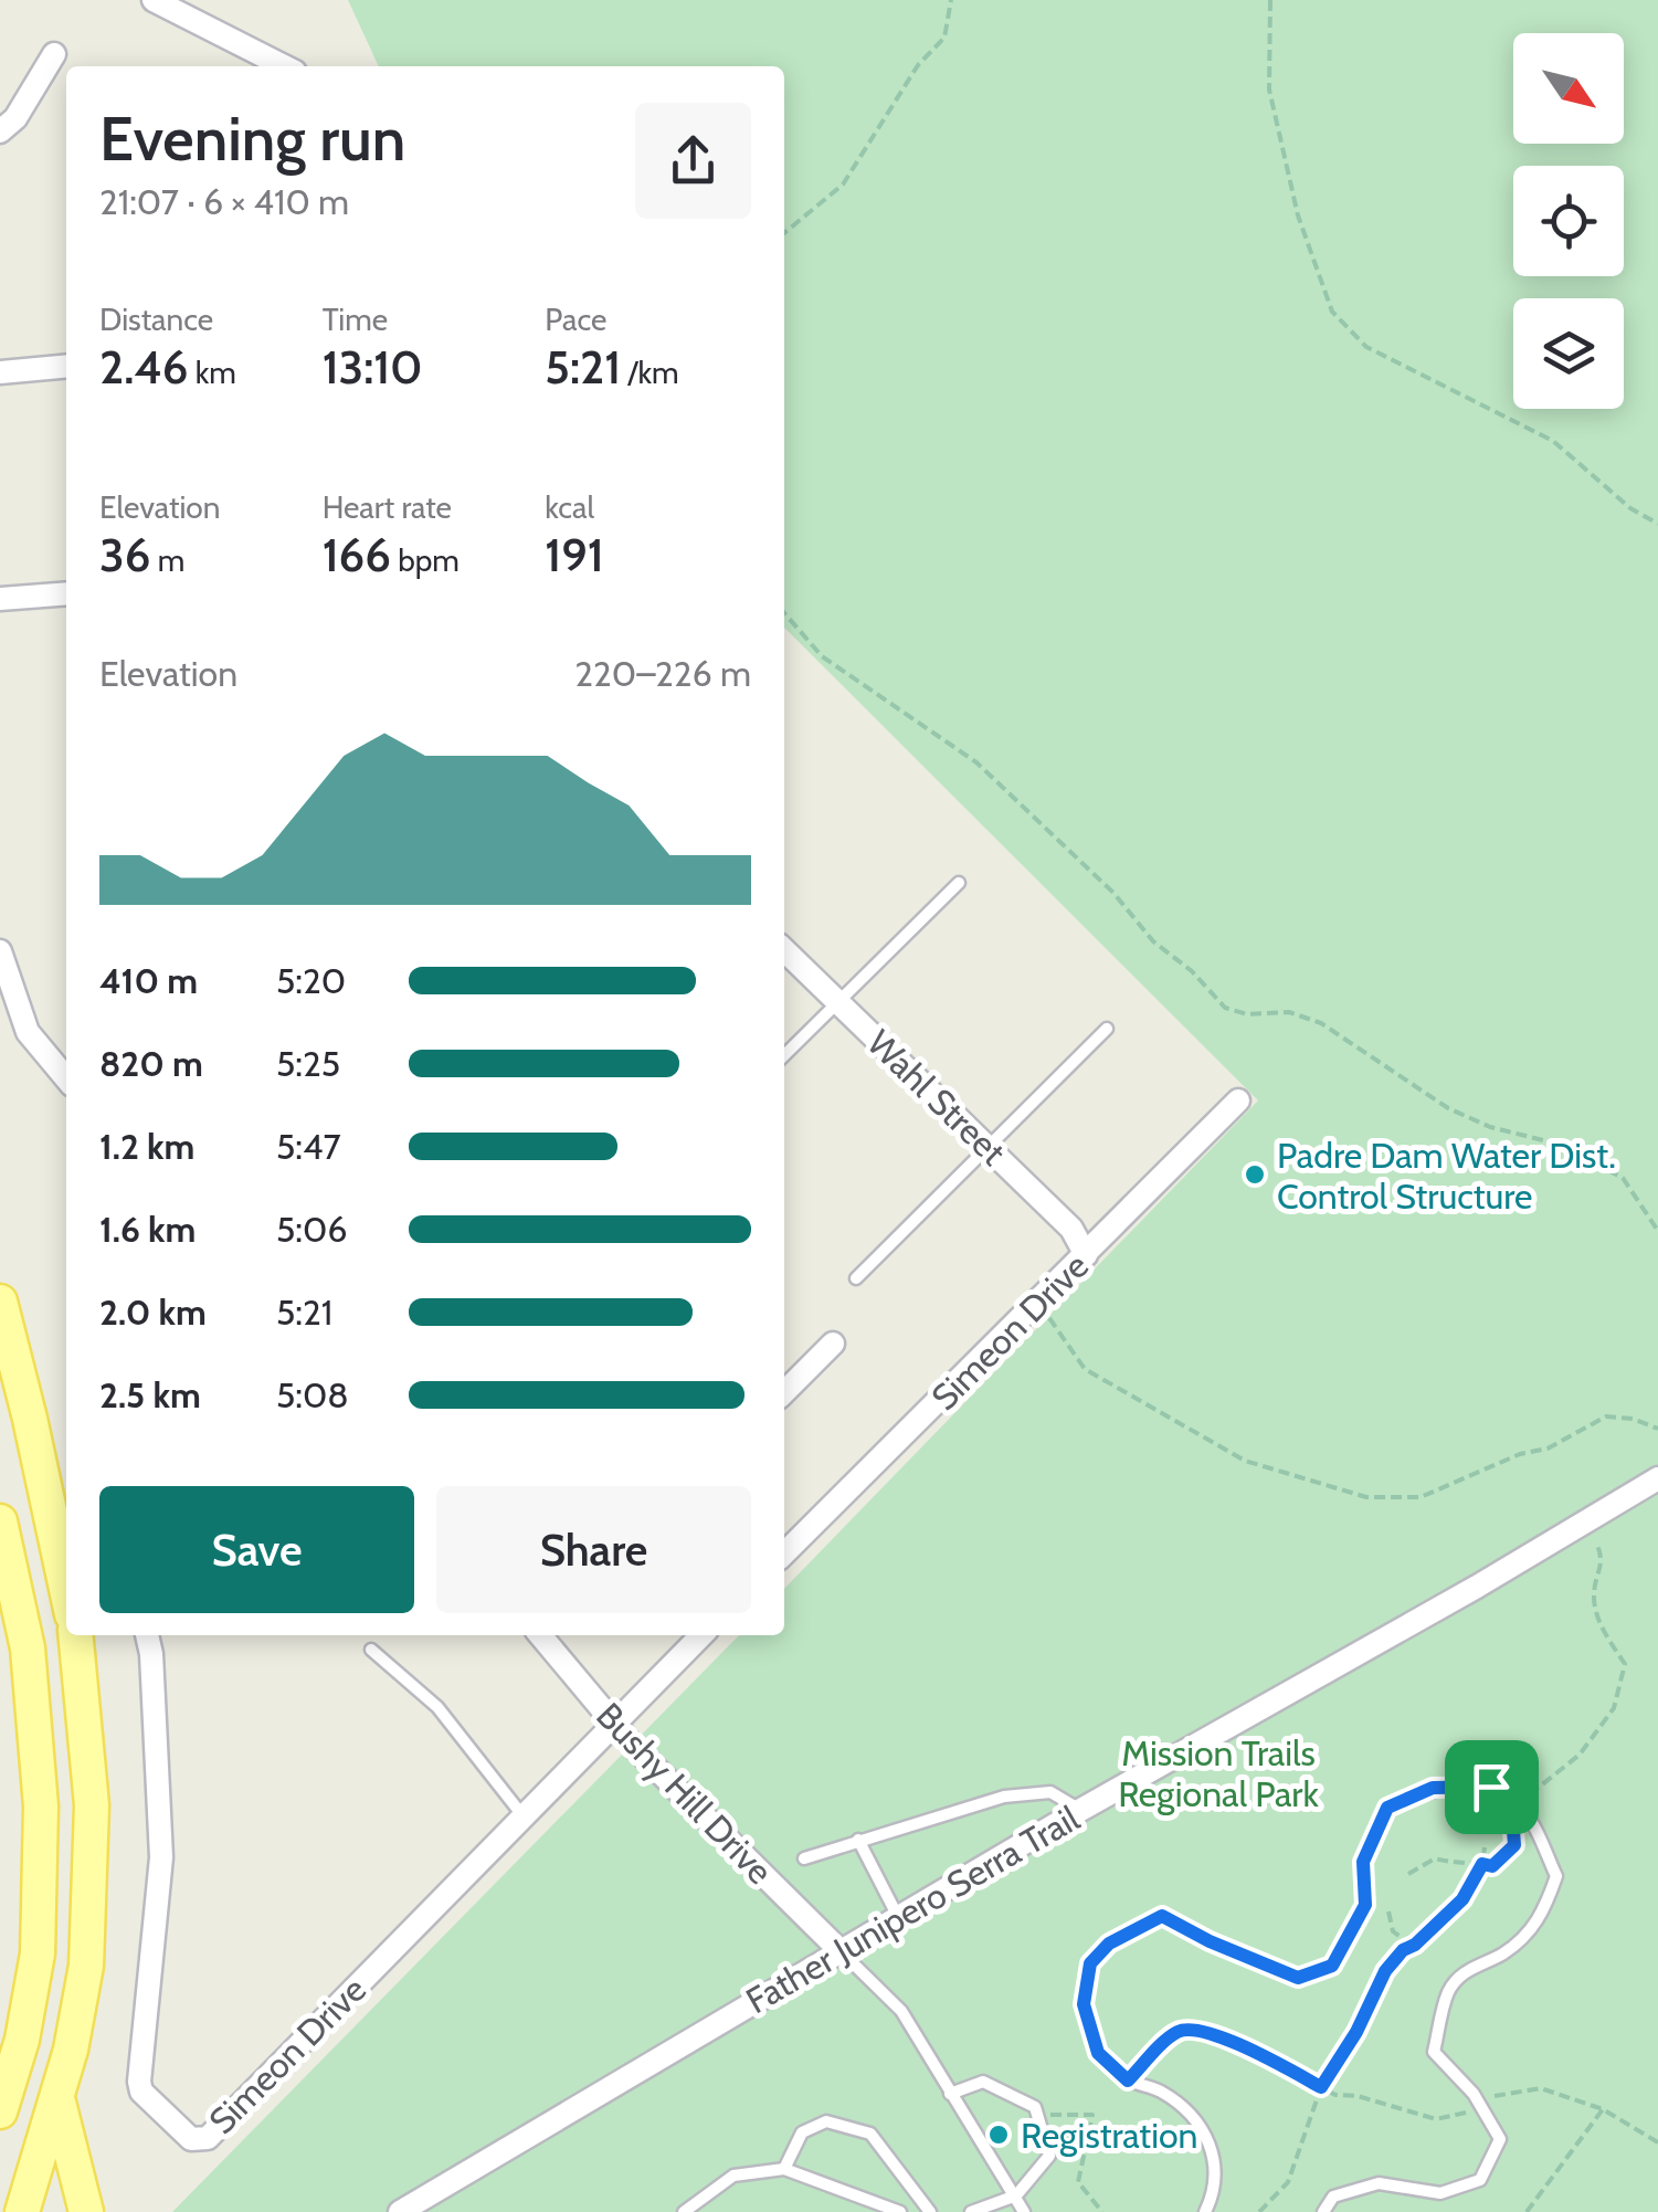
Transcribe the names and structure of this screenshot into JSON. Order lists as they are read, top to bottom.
{
  "streets": {
    "street": [
      "Wahl Street",
      "Simeon Drive",
      "Bushy Hill Drive",
      "Father Junipero Serra Trail"
    ]
  },
  "crossings": [
    ["Wahl Street", "Simeon Drive"],
    ["Simeon Drive", "Bushy Hill Drive"],
    ["Bushy Hill Drive", "Father Junipero Serra Trail"]
  ],
  "parks": ["Mission Trails Regional Park"],
  "places": ["Padre Dam Water Dist. Control Structure", "Registration"],
  "north": "bottom right",
  "page": {
    "heading": ["Evening run", "21:07 · 6 × 410 m"],
    "stats": [
      ["Distance", "2.46 km"],
      ["Time", "13:10"],
      ["Pace", "5:21 /km"],
      ["Elevation", "36 m"],
      ["Heart rate", "166 bpm"],
      ["kcal", "191"]
    ],
    "chart": ["Elevation", "220–226 m"],
    "list": [
      {
        "name": "410 m",
        "note": "5:20"
      },
      {
        "name": "820 m",
        "note": "5:25"
      },
      {
        "name": "1.2 km",
        "note": "5:47"
      },
      {
        "name": "1.6 km",
        "note": "5:06"
      },
      {
        "name": "2.0 km",
        "note": "5:21"
      },
      {
        "name": "2.5 km",
        "note": "5:08"
      }
    ],
    "buttons": ["Save", "Share"]
  }
}
